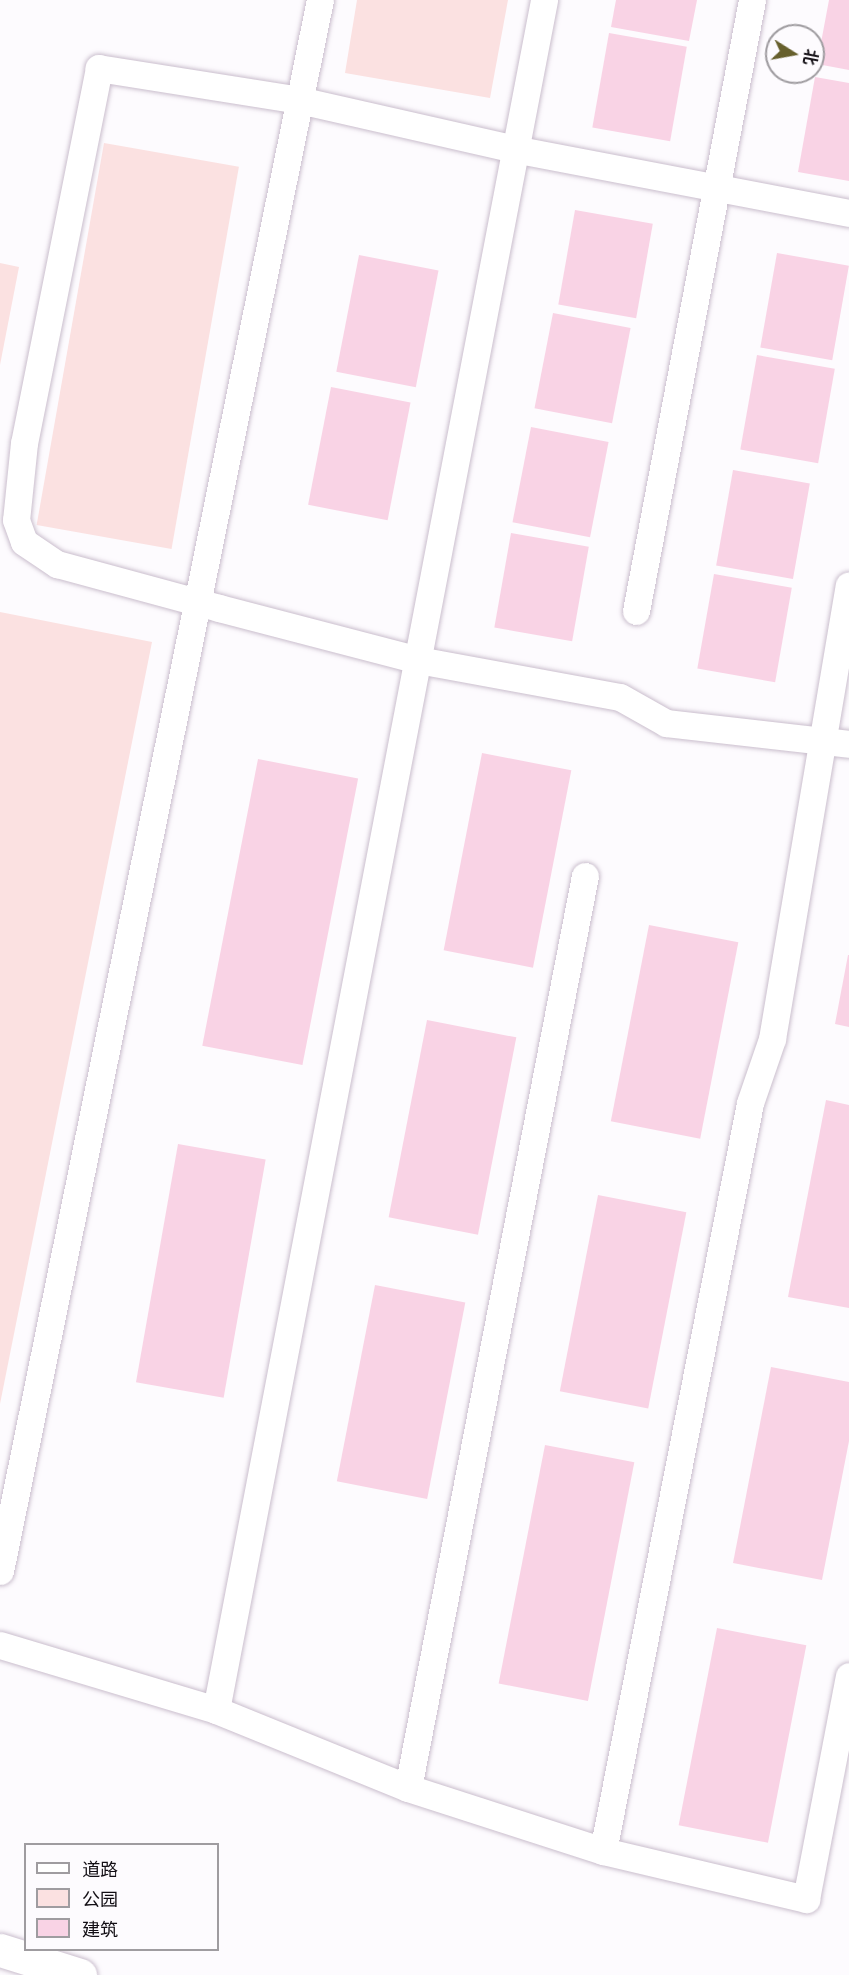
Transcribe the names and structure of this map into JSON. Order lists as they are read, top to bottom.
{
  "legend": ["道路", "公园", "建筑"],
  "north": "right"
}
